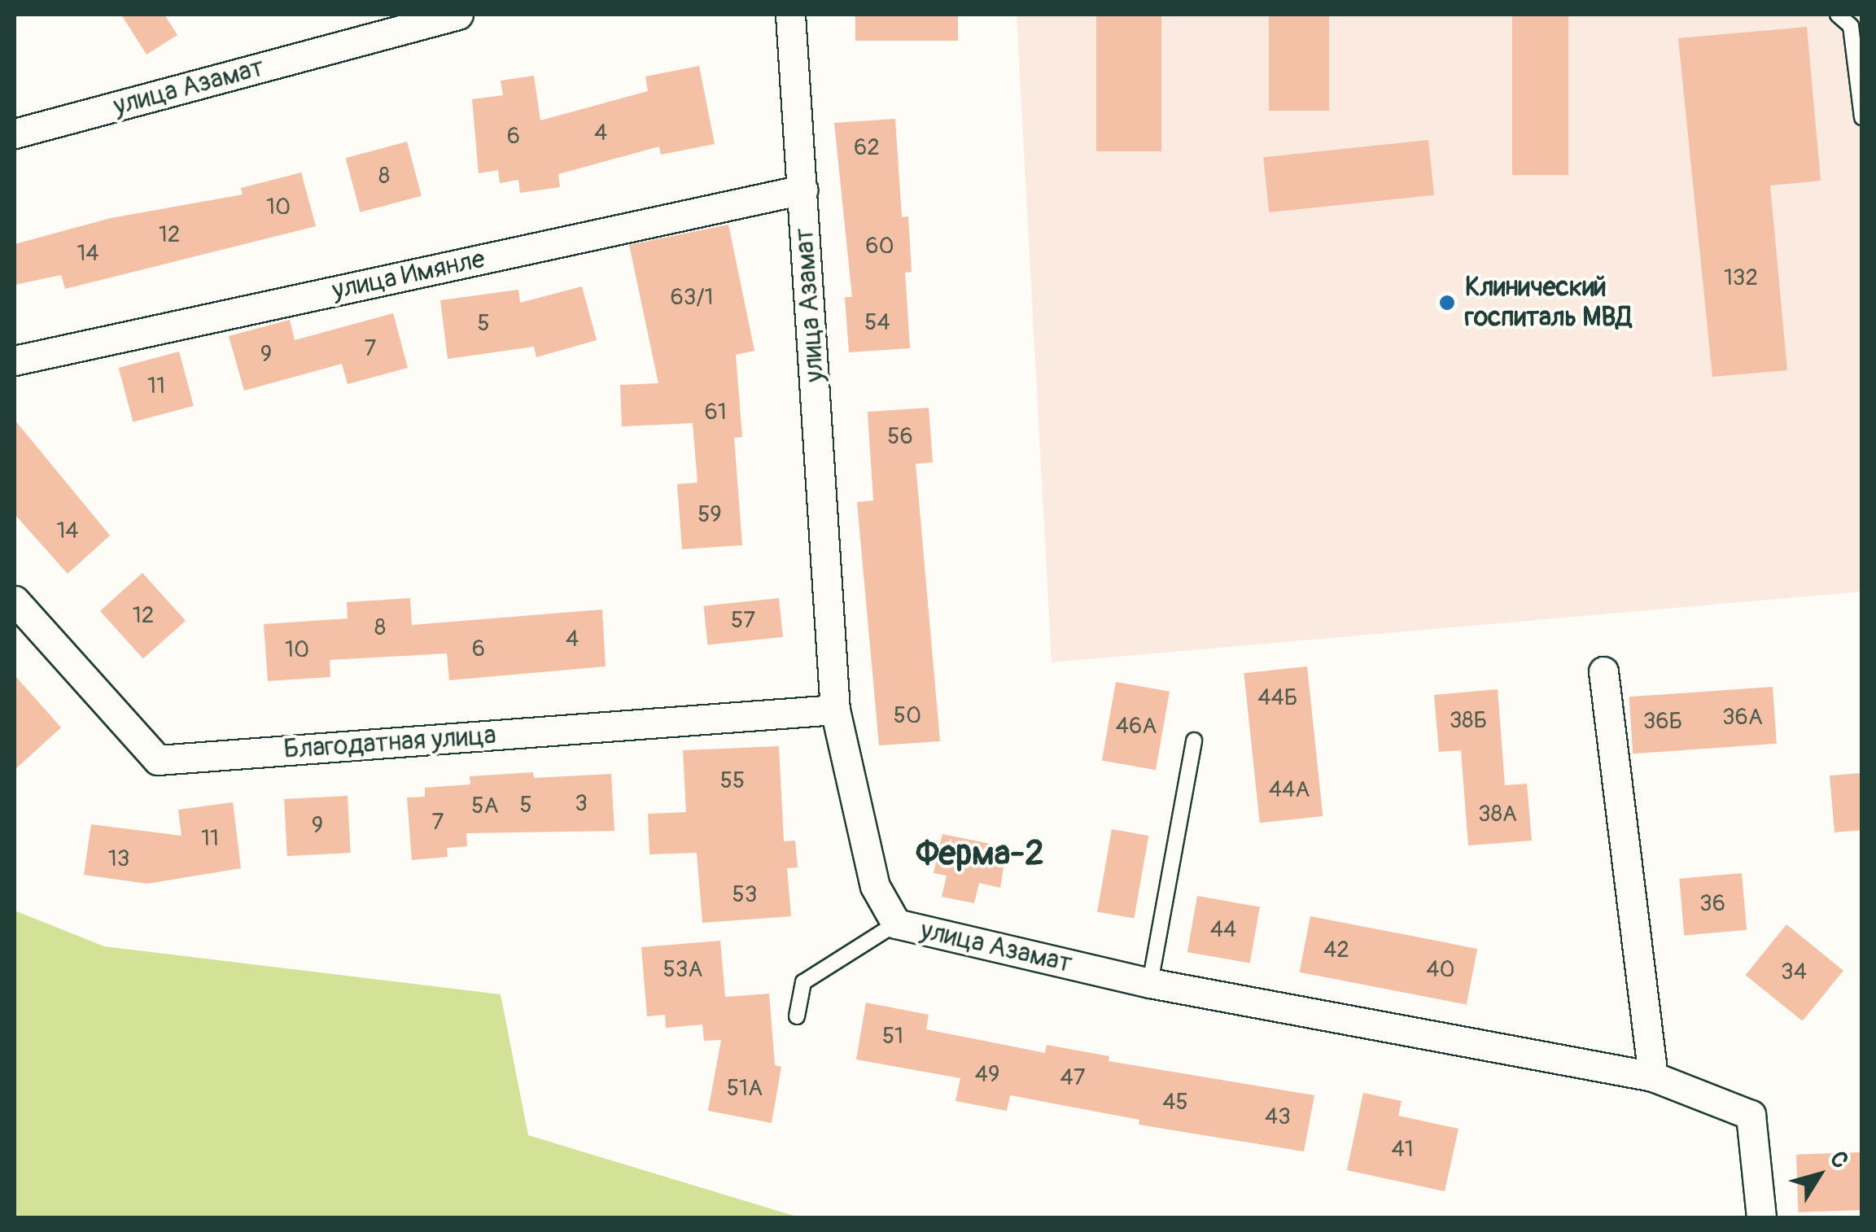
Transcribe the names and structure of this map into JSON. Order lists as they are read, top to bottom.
{
  "streets": {
    "street": ["улица Азамат", "улица Имянле", "Благодатная улица"]
  },
  "crossings": [
    ["улица Азамат", "улица Имянле"],
    ["улица Азамат", "Благодатная улица"]
  ],
  "districts": ["Ферма-2"],
  "places": ["Клинический госпиталь МВД"],
  "house_numbers": [
    "4",
    "6",
    "62",
    "8",
    "10",
    "12",
    "60",
    "14",
    "132",
    "63/1",
    "54",
    "5",
    "7",
    "9",
    "11",
    "61",
    "56",
    "59",
    "14",
    "12",
    "57",
    "8",
    "4",
    "6",
    "10",
    "44Б",
    "50",
    "36А",
    "38Б",
    "36Б",
    "46А",
    "55",
    "44А",
    "3",
    "5",
    "5А",
    "38А",
    "7",
    "9",
    "11",
    "13",
    "53",
    "36",
    "44",
    "42",
    "53А",
    "40",
    "34",
    "51",
    "49",
    "47",
    "51А",
    "45",
    "43",
    "41"
  ],
  "north": "top right"
}
